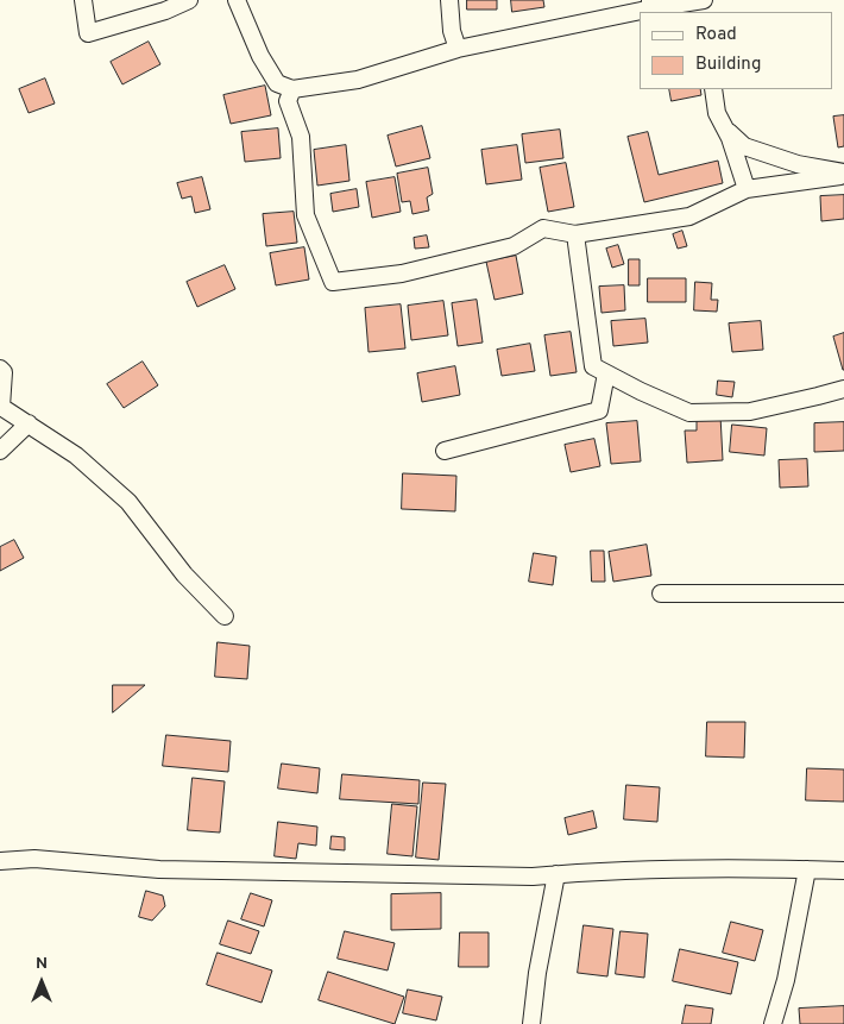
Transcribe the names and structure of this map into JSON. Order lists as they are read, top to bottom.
{
  "legend": ["Road", "Building"],
  "north": "top"
}
